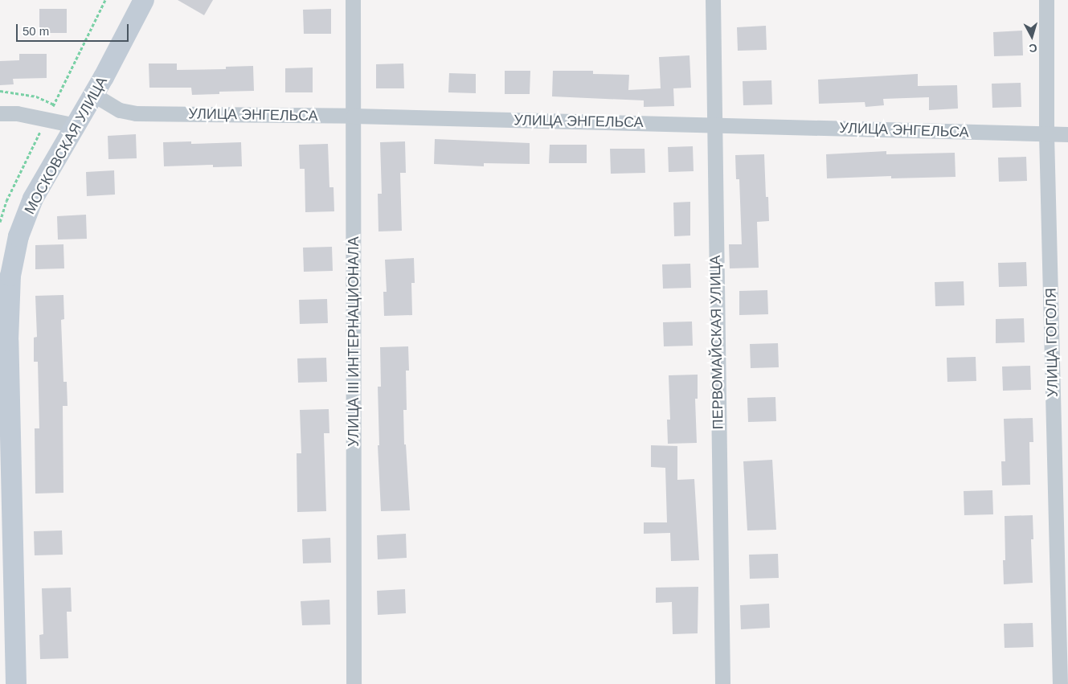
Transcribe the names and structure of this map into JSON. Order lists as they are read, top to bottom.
{
  "streets": {
    "street": [
      "УЛИЦА ЭНГЕЛЬСА",
      "МОСКОВСКАЯ УЛИЦА",
      "УЛИЦА III ИНТЕРНАЦИОНАЛА",
      "ПЕРВОМАЙСКАЯ УЛИЦА",
      "УЛИЦА ГОГОЛЯ"
    ]
  },
  "crossings": [
    ["УЛИЦА ЭНГЕЛЬСА", "МОСКОВСКАЯ УЛИЦА"],
    ["УЛИЦА ЭНГЕЛЬСА", "УЛИЦА III ИНТЕРНАЦИОНАЛА"],
    ["УЛИЦА ЭНГЕЛЬСА", "ПЕРВОМАЙСКАЯ УЛИЦА"],
    ["УЛИЦА ЭНГЕЛЬСА", "УЛИЦА ГОГОЛЯ"]
  ],
  "scale_bar": "50 m",
  "north": "bottom"
}
